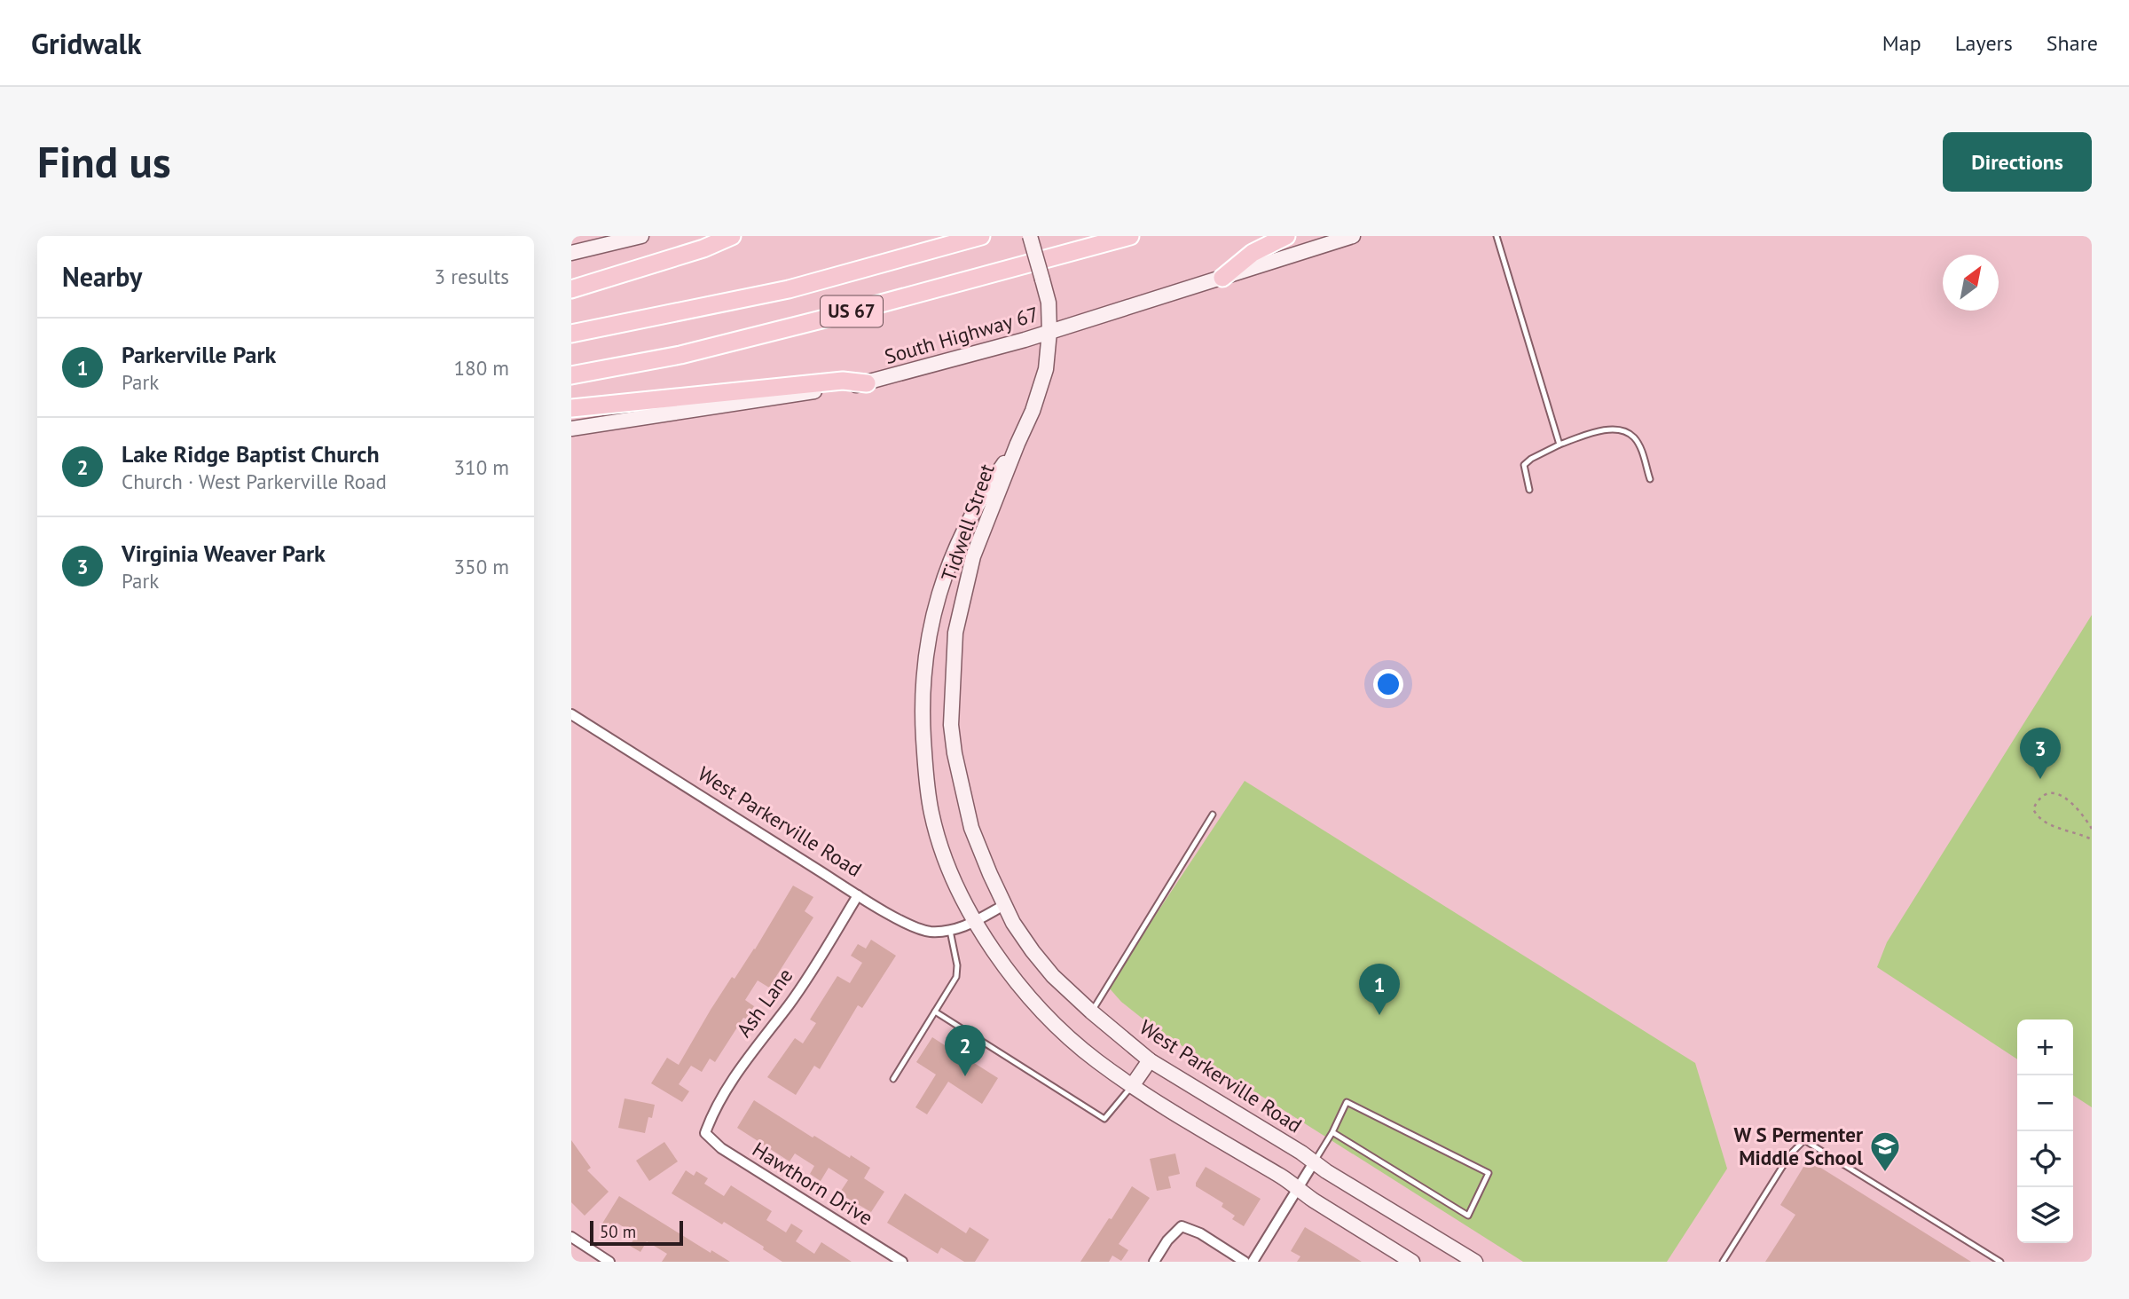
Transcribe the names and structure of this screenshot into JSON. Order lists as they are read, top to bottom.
{
  "streets": {
    "highway": ["US 67"],
    "main road": ["South Highway 67", "Tidwell Street", "West Parkerville Road"],
    "street": ["Ash Lane", "Hawthorn Drive"]
  },
  "crossings": [
    ["South Highway 67", "Tidwell Street"],
    ["Tidwell Street", "West Parkerville Road"],
    ["West Parkerville Road", "Ash Lane"],
    ["Ash Lane", "Hawthorn Drive"]
  ],
  "places": {
    "school or university": ["W S Permenter Middle School"]
  },
  "scale_bar": "50 m",
  "north": "top right",
  "page": {
    "header": "Gridwalk",
    "nav": ["Map", "Layers", "Share"],
    "buttons": "Directions",
    "title": "Find us",
    "heading": ["Nearby", "3 results"],
    "list": [
      {
        "mark": "1",
        "name": "Parkerville Park",
        "note": "Park",
        "value": "180 m"
      },
      {
        "mark": "2",
        "name": "Lake Ridge Baptist Church",
        "note": "Church · West Parkerville Road",
        "value": "310 m"
      },
      {
        "mark": "3",
        "name": "Virginia Weaver Park",
        "note": "Park",
        "value": "350 m"
      }
    ],
    "pins": ["3", "1", "2"],
    "map_buttons": ["+", "−"],
    "scale": "50 m"
  }
}
